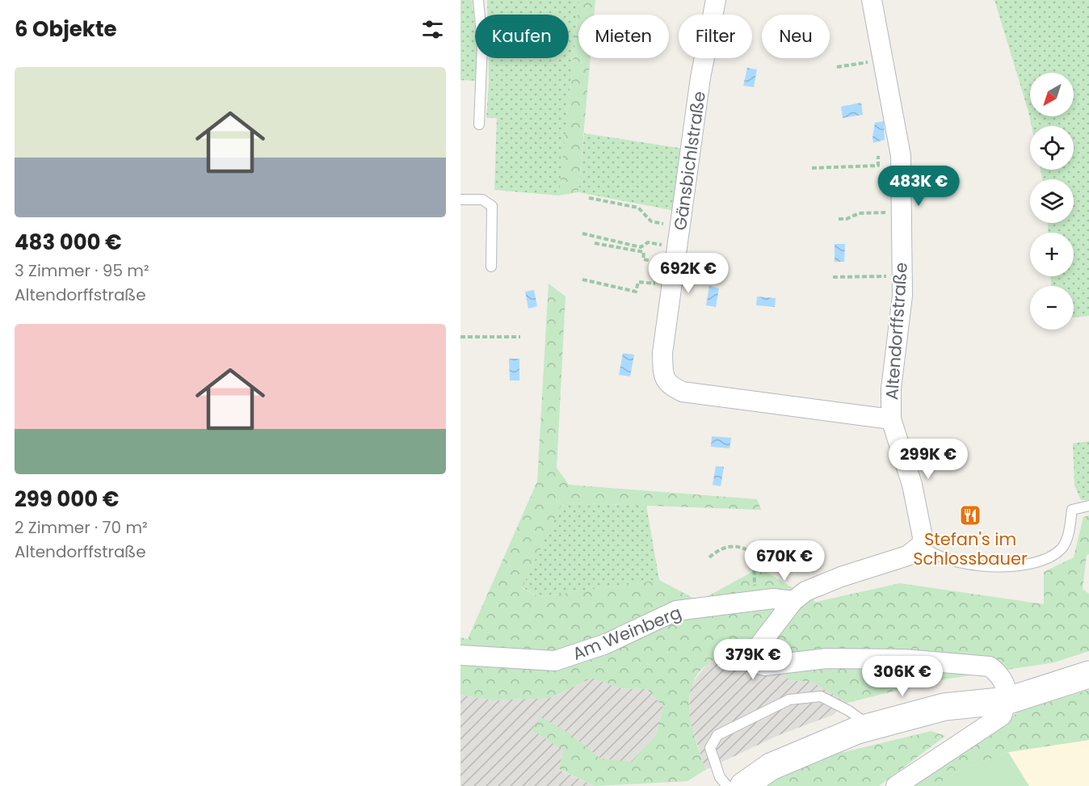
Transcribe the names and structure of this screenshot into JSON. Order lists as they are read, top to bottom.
{
  "streets": {
    "street": ["Gänsbichlstraße", "Altendorffstraße", "Am Weinberg"]
  },
  "crossings": [
    ["Gänsbichlstraße", "Altendorffstraße"]
  ],
  "places": {
    "restaurant": ["Stefan's im Schlossbauer"]
  },
  "north": "bottom left",
  "page": {
    "heading": "6 Objekte",
    "chip": [
      "Kaufen",
      "Mieten",
      "Filter",
      "Neu"
    ],
    "list": [
      {
        "name": "483 000 €",
        "note": "3 Zimmer · 95 m² · Altendorffstraße"
      },
      {
        "name": "299 000 €",
        "note": "2 Zimmer · 70 m² · Altendorffstraße"
      }
    ],
    "map_buttons": ["+", "−"],
    "price": [
      "483K €",
      "692K €",
      "299K €",
      "670K €",
      "379K €",
      "306K €"
    ]
  }
}
